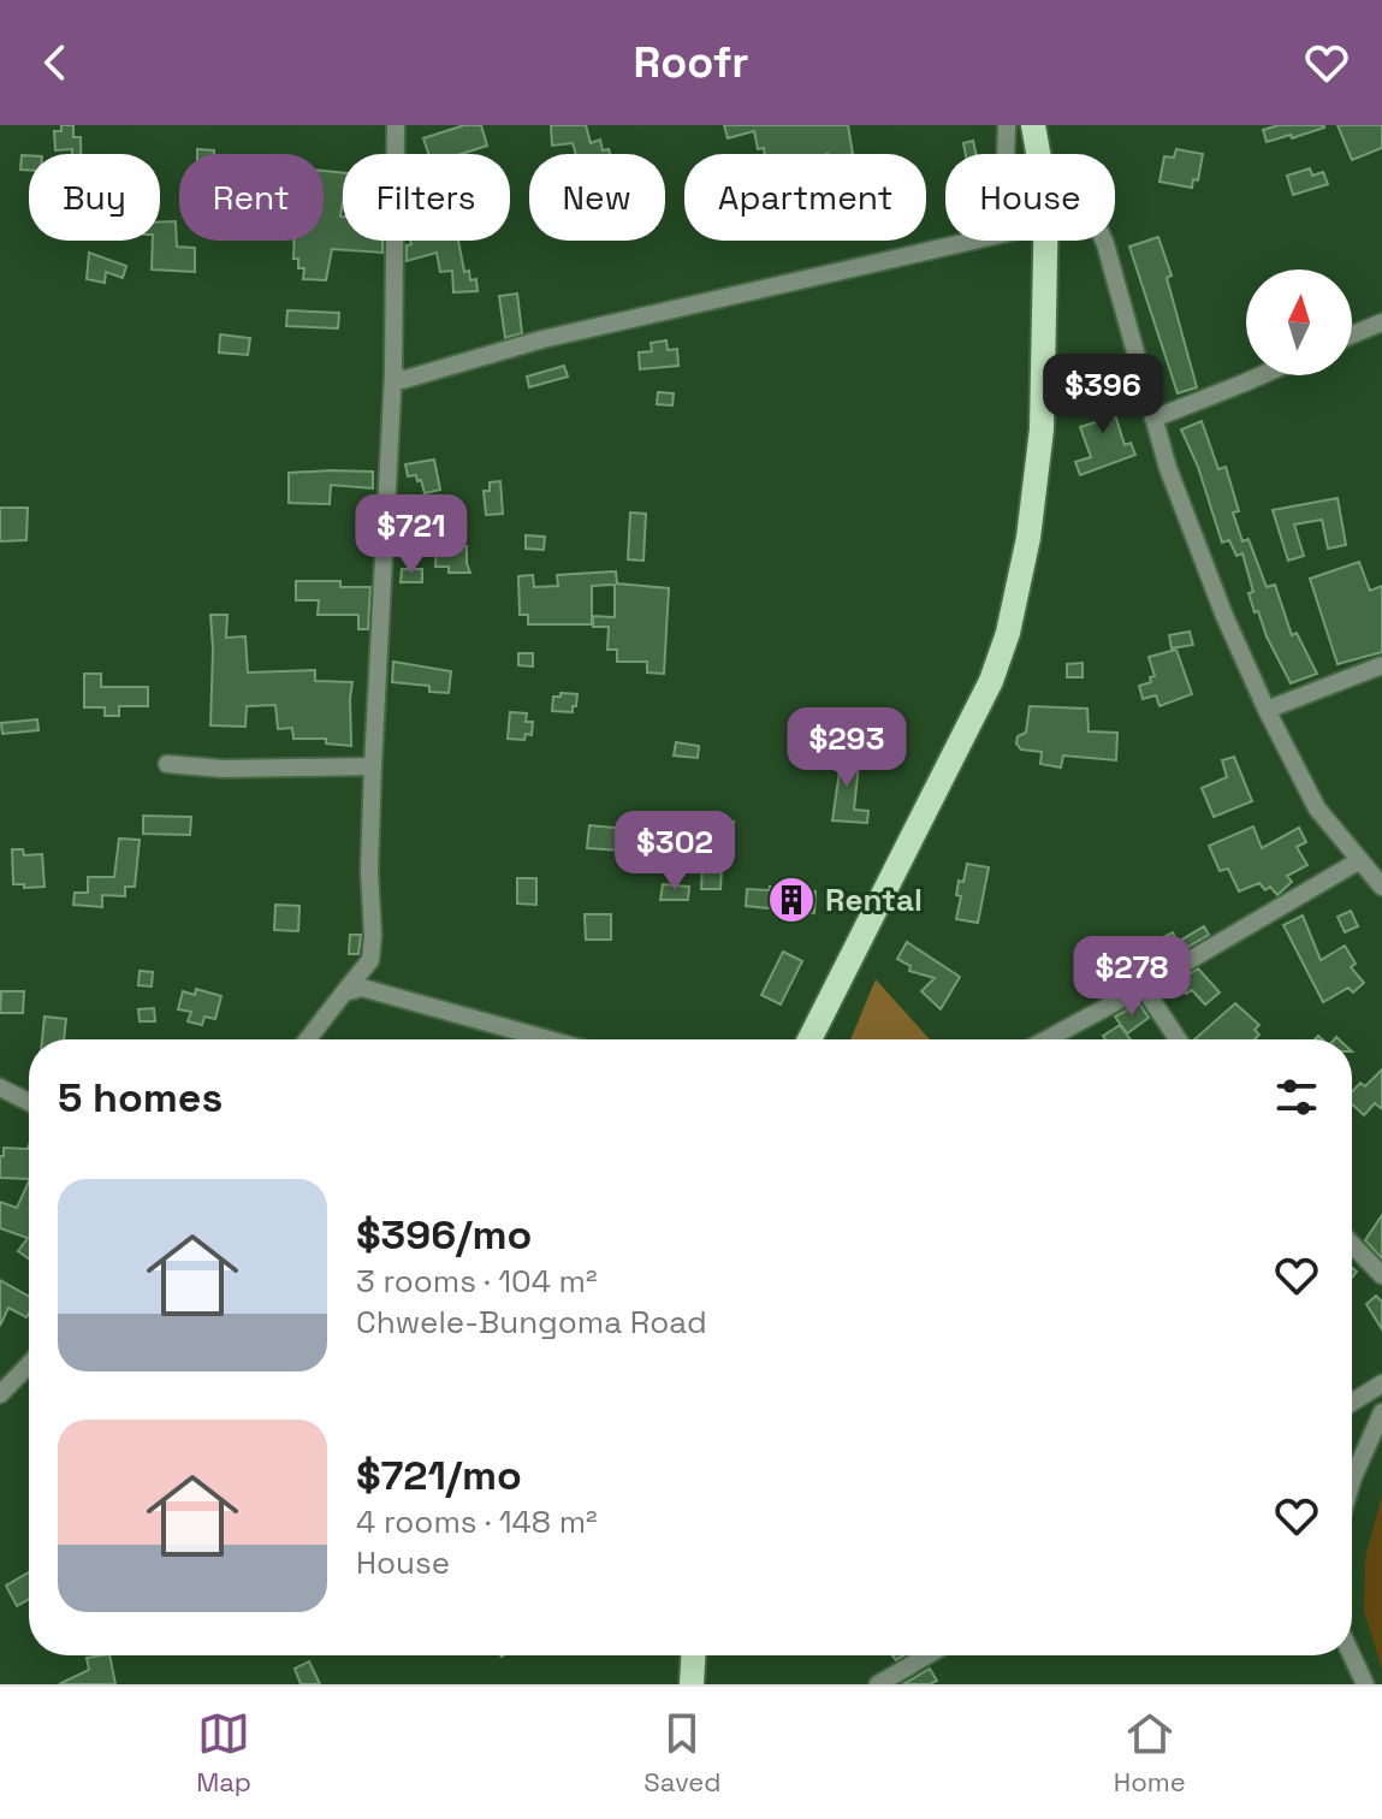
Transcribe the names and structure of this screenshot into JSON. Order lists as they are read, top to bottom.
{
  "places": {
    "building": ["Rental"]
  },
  "north": "top",
  "page": {
    "header": "Roofr",
    "chip": [
      "Buy",
      "Rent",
      "Filters",
      "New",
      "Apartment",
      "House"
    ],
    "price": [
      "$396",
      "$721",
      "$293",
      "$302",
      "$278"
    ],
    "heading": "5 homes",
    "list": [
      {
        "name": "$396/mo",
        "note": "3 rooms · 104 m² · Chwele-Bungoma Road"
      },
      {
        "name": "$721/mo",
        "note": "4 rooms · 148 m² · House"
      }
    ],
    "tabs": ["Map", "Saved", "Home"]
  }
}
